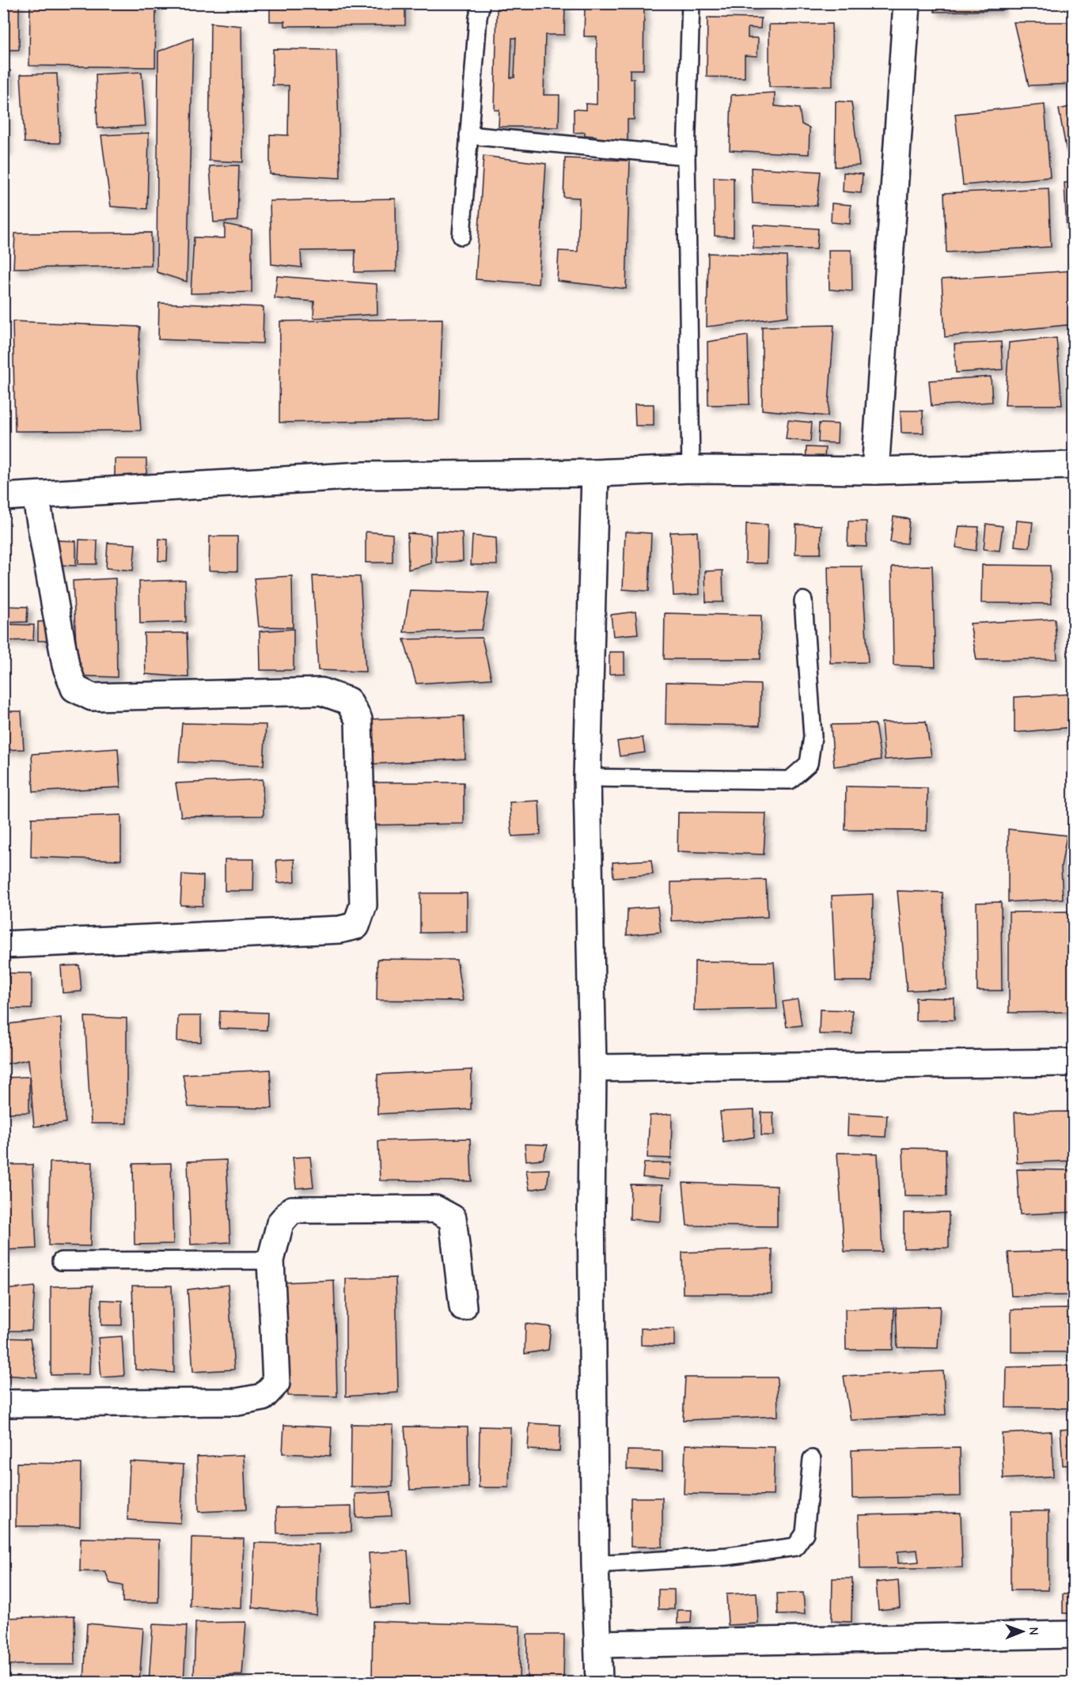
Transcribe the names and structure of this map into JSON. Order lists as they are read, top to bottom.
{
  "north": "right"
}
